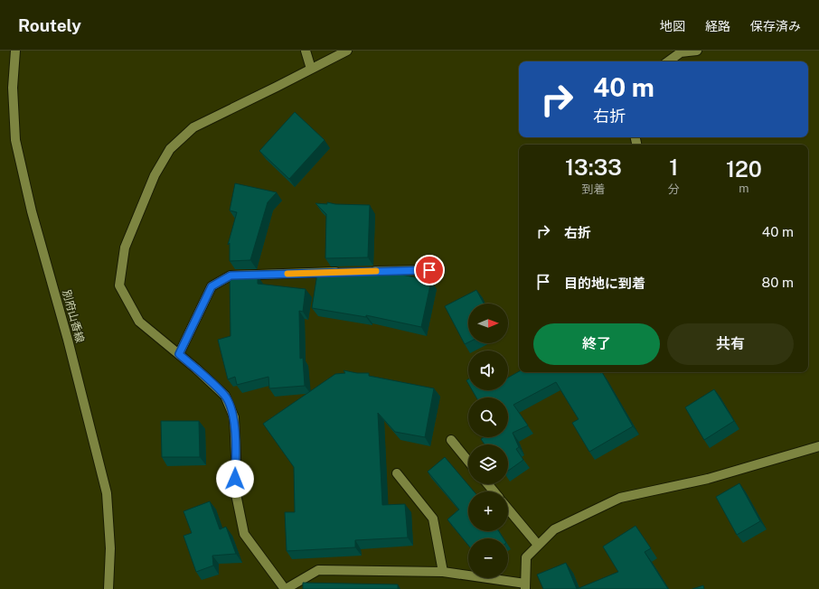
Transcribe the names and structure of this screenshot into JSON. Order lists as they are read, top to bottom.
{
  "streets": {
    "street": ["別府山香線"]
  },
  "north": "right",
  "page": {
    "header": "Routely",
    "nav": ["地図", "経路", "保存済み"],
    "turn": ["40 m", "右折"],
    "eta": [
      "13:33",
      "到着",
      "1",
      "分",
      "120",
      "m"
    ],
    "list": [
      {
        "name": "右折",
        "value": "40 m"
      },
      {
        "name": "目的地に到着",
        "value": "80 m"
      }
    ],
    "map_buttons": ["+", "−"],
    "buttons": ["終了", "共有"]
  }
}
